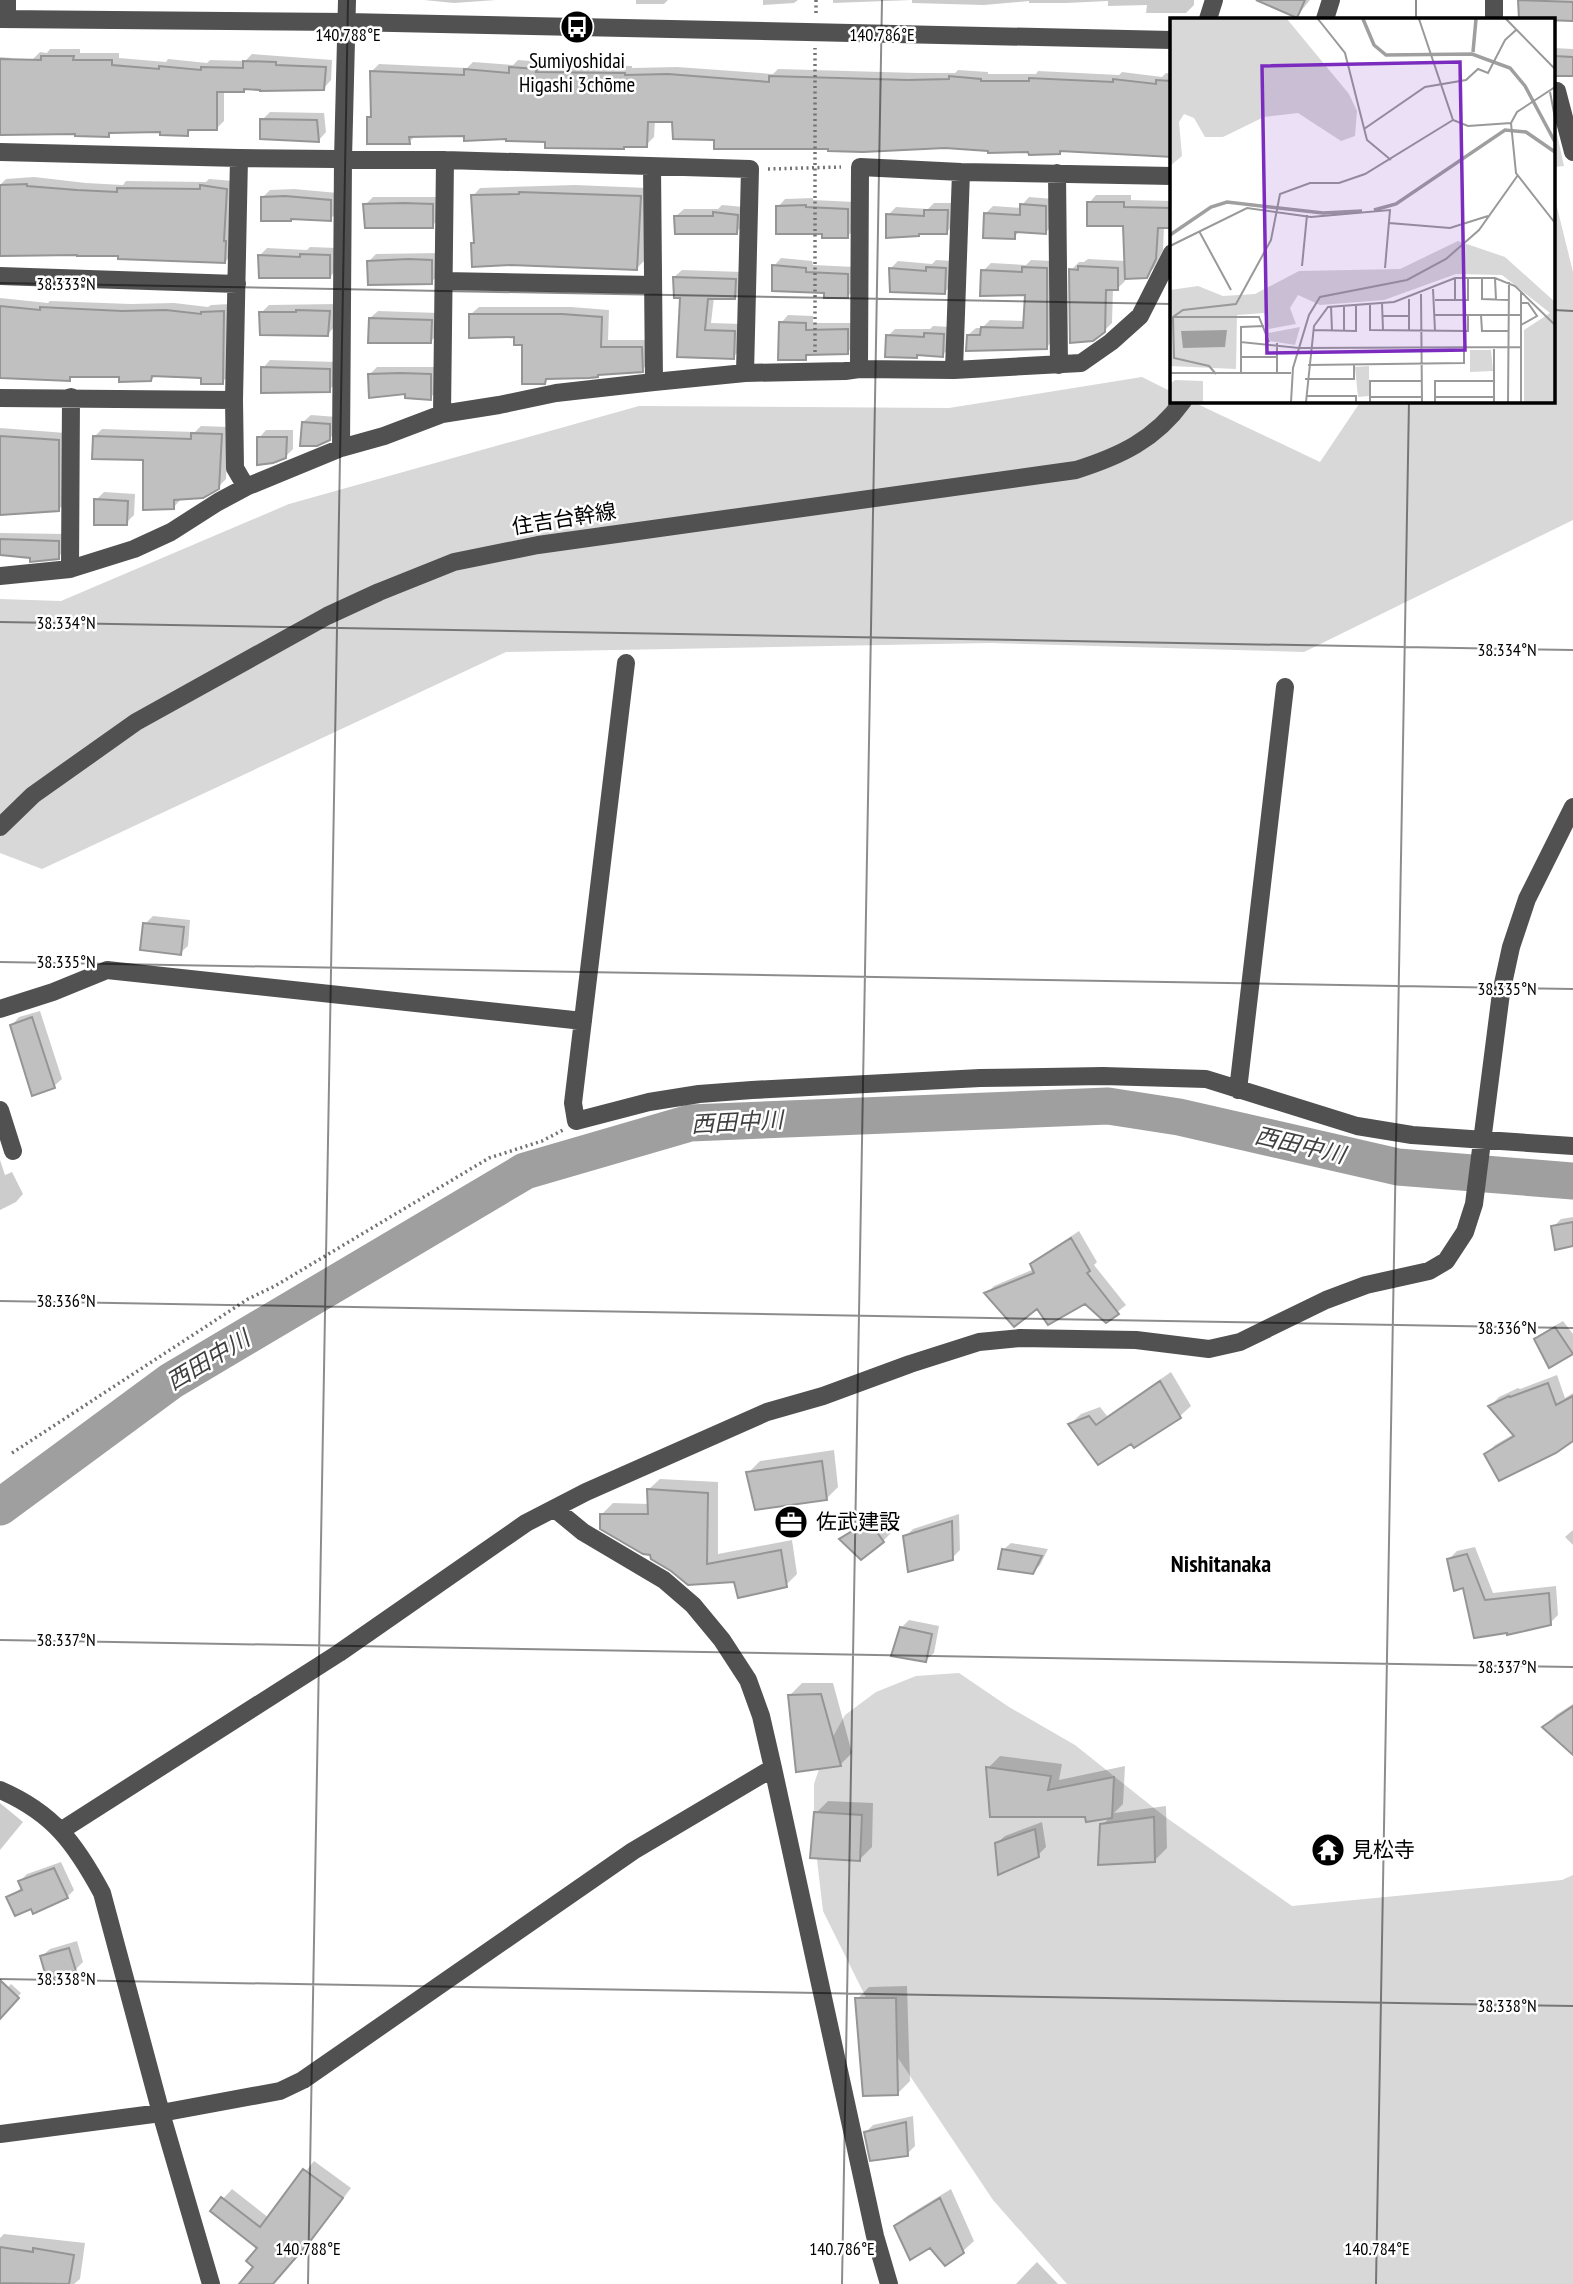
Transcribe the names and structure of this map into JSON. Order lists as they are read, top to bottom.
{
  "streets": {
    "street": ["住吉台幹線"]
  },
  "districts": ["Nishitanaka"],
  "water": ["西田中川"],
  "places": {
    "bus stop": ["Sumiyoshidai Higashi 3chōme"],
    "office": ["佐武建設"],
    "temple": ["見松寺"]
  },
  "coordinates": [
    "140.788°E",
    "140.786°E",
    "38.333°N",
    "38.334°N",
    "38.335°N",
    "38.336°N",
    "38.337°N",
    "38.338°N",
    "140.784°E"
  ]
}
